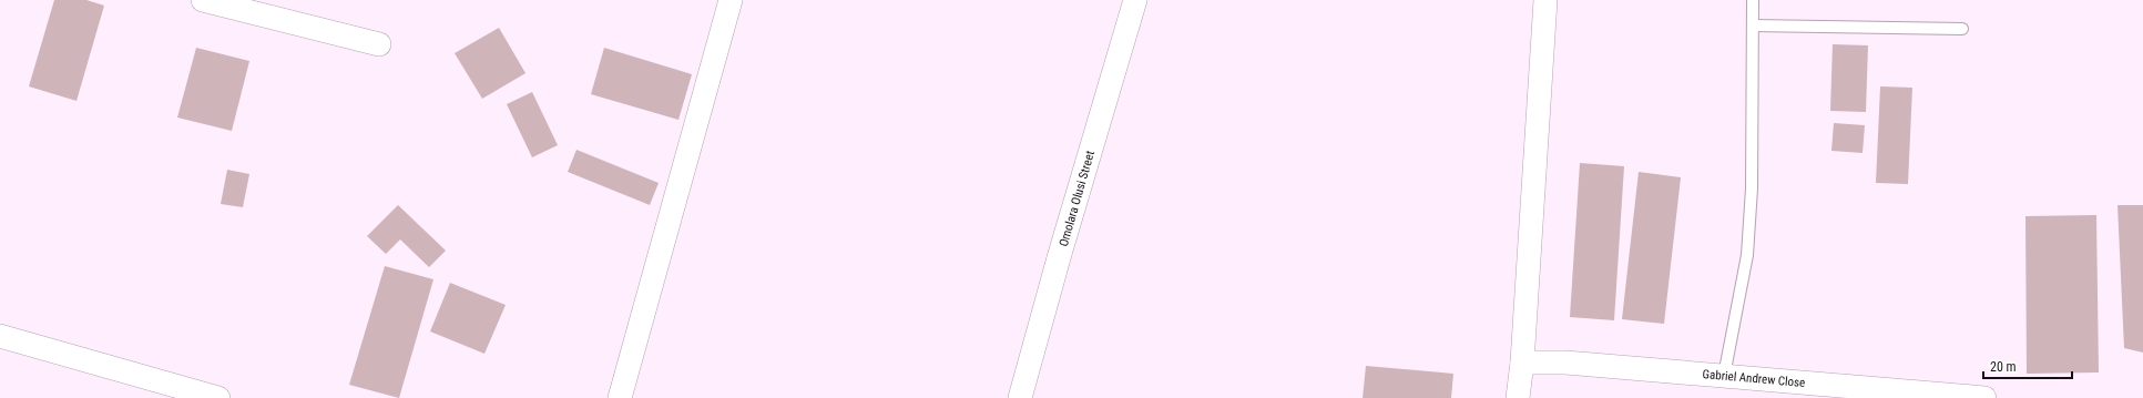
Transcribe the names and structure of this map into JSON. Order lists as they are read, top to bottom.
{
  "streets": {
    "street": ["Omolara Olusi Street", "Gabriel Andrew Close"]
  },
  "scale_bar": "20 m"
}
